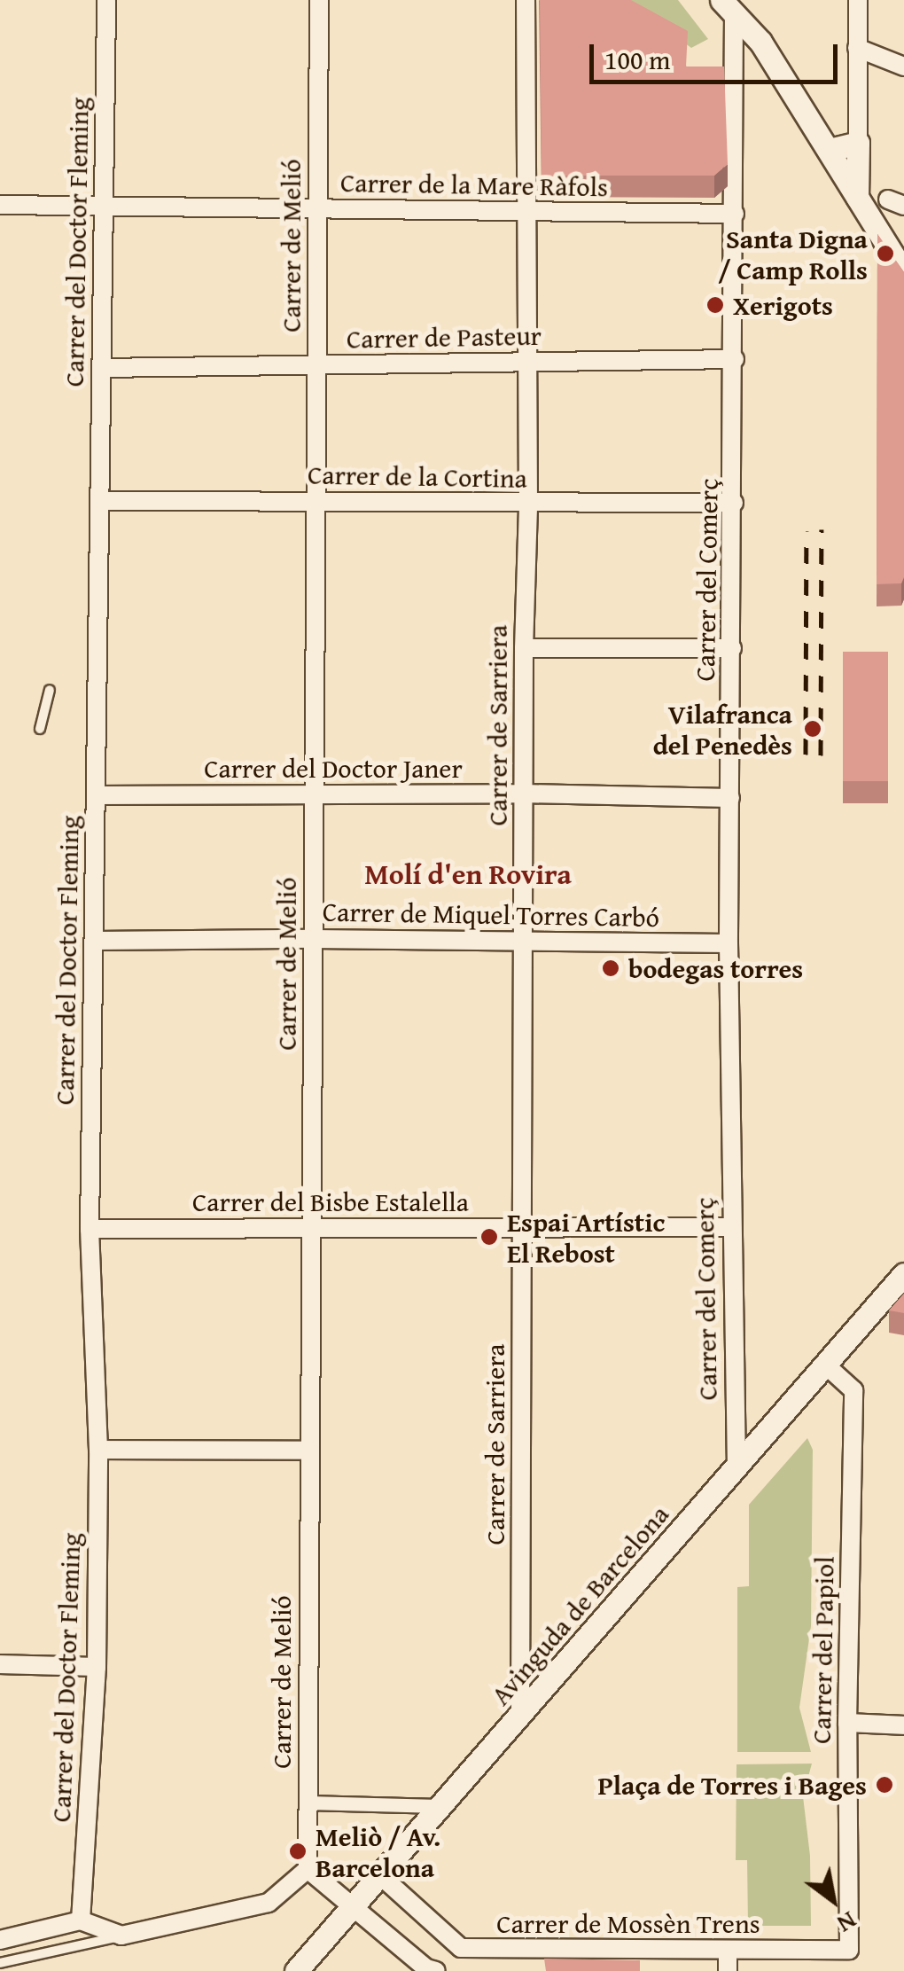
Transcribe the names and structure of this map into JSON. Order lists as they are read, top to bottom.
{
  "streets": {
    "street": [
      "Carrer de la Mare Ràfols",
      "Carrer del Doctor Fleming",
      "Carrer de Melió",
      "Carrer de Pasteur",
      "Carrer de la Cortina",
      "Carrer del Comerç",
      "Carrer de Sarriera",
      "Carrer del Doctor Janer",
      "Carrer de Miquel Torres Carbó",
      "Carrer del Bisbe Estalella",
      "Avinguda de Barcelona",
      "Carrer del Papiol",
      "Carrer de Mossèn Trens"
    ]
  },
  "crossings": [
    ["Carrer de la Mare Ràfols", "Carrer del Doctor Fleming"],
    ["Carrer de la Mare Ràfols", "Carrer de Melió"],
    ["Carrer de la Mare Ràfols", "Carrer del Comerç"],
    ["Carrer de la Mare Ràfols", "Carrer de Sarriera"],
    ["Carrer del Doctor Fleming", "Carrer de Pasteur"],
    ["Carrer del Doctor Fleming", "Carrer de la Cortina"],
    ["Carrer del Doctor Fleming", "Carrer del Doctor Janer"],
    ["Carrer del Doctor Fleming", "Carrer de Miquel Torres Carbó"],
    ["Carrer del Doctor Fleming", "Carrer del Bisbe Estalella"],
    ["Carrer de Melió", "Carrer de Pasteur"],
    ["Carrer de Melió", "Carrer de la Cortina"],
    ["Carrer de Melió", "Carrer del Doctor Janer"],
    ["Carrer de Melió", "Carrer de Miquel Torres Carbó"],
    ["Carrer de Melió", "Carrer del Bisbe Estalella"],
    ["Carrer de Pasteur", "Carrer del Comerç"],
    ["Carrer de Pasteur", "Carrer de Sarriera"],
    ["Carrer de la Cortina", "Carrer del Comerç"],
    ["Carrer de la Cortina", "Carrer de Sarriera"],
    ["Carrer del Comerç", "Carrer del Doctor Janer"],
    ["Carrer del Comerç", "Carrer de Miquel Torres Carbó"],
    ["Carrer del Comerç", "Carrer del Bisbe Estalella"],
    ["Carrer del Comerç", "Avinguda de Barcelona"],
    ["Carrer de Sarriera", "Carrer del Doctor Janer"],
    ["Carrer de Sarriera", "Carrer de Miquel Torres Carbó"],
    ["Carrer de Sarriera", "Carrer del Bisbe Estalella"],
    ["Carrer de Sarriera", "Avinguda de Barcelona"],
    ["Avinguda de Barcelona", "Carrer del Papiol"],
    ["Avinguda de Barcelona", "Carrer de Mossèn Trens"],
    ["Carrer del Papiol", "Carrer de Mossèn Trens"]
  ],
  "districts": ["Molí d'en Rovira"],
  "places": [
    "Santa Digna / Camp Rolls",
    "Xerigots",
    "Vilafranca del Penedès",
    "bodegas torres",
    "Espai Artístic El Rebost",
    "Plaça de Torres i Bages",
    "Meliò / Av. Barcelona"
  ],
  "scale_bar": "100 m",
  "north": "bottom right"
}
